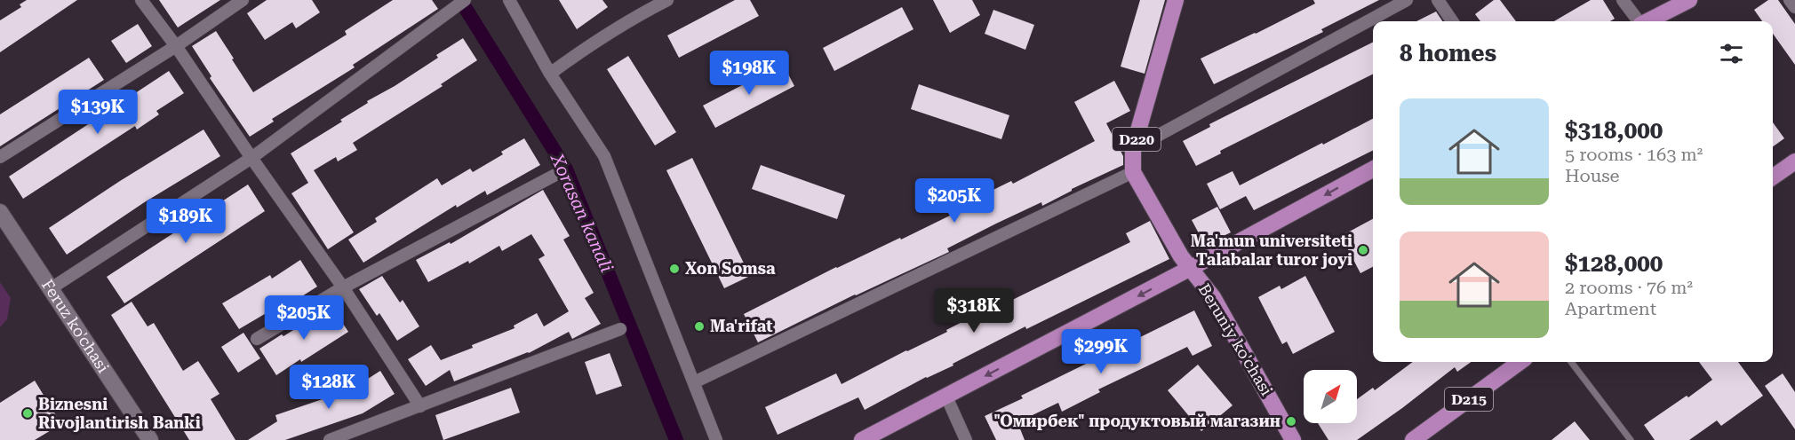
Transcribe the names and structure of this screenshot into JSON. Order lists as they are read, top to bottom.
{
  "streets": {
    "main road": [
      "D220",
      "Feruz ko'chasi",
      "Beruniy ko'chasi",
      "D215"
    ]
  },
  "crossings": [
    ["D220", "Beruniy ko'chasi"]
  ],
  "water": ["Xorasan kanali"],
  "places": [
    "Ma'mun universiteti Talabalar turor joyi",
    "Xon Somsa",
    "Ma'rifat",
    "Biznesni Rivojlantirish Banki",
    "\"Омирбек\" продуктовый магазин"
  ],
  "north": "top right",
  "page": {
    "heading": "8 homes",
    "price": [
      "$198K",
      "$139K",
      "$205K",
      "$189K",
      "$318K",
      "$205K",
      "$299K",
      "$128K"
    ],
    "list": [
      {
        "name": "$318,000",
        "note": "5 rooms · 163 m² · House"
      },
      {
        "name": "$128,000",
        "note": "2 rooms · 76 m² · Apartment"
      }
    ]
  }
}
